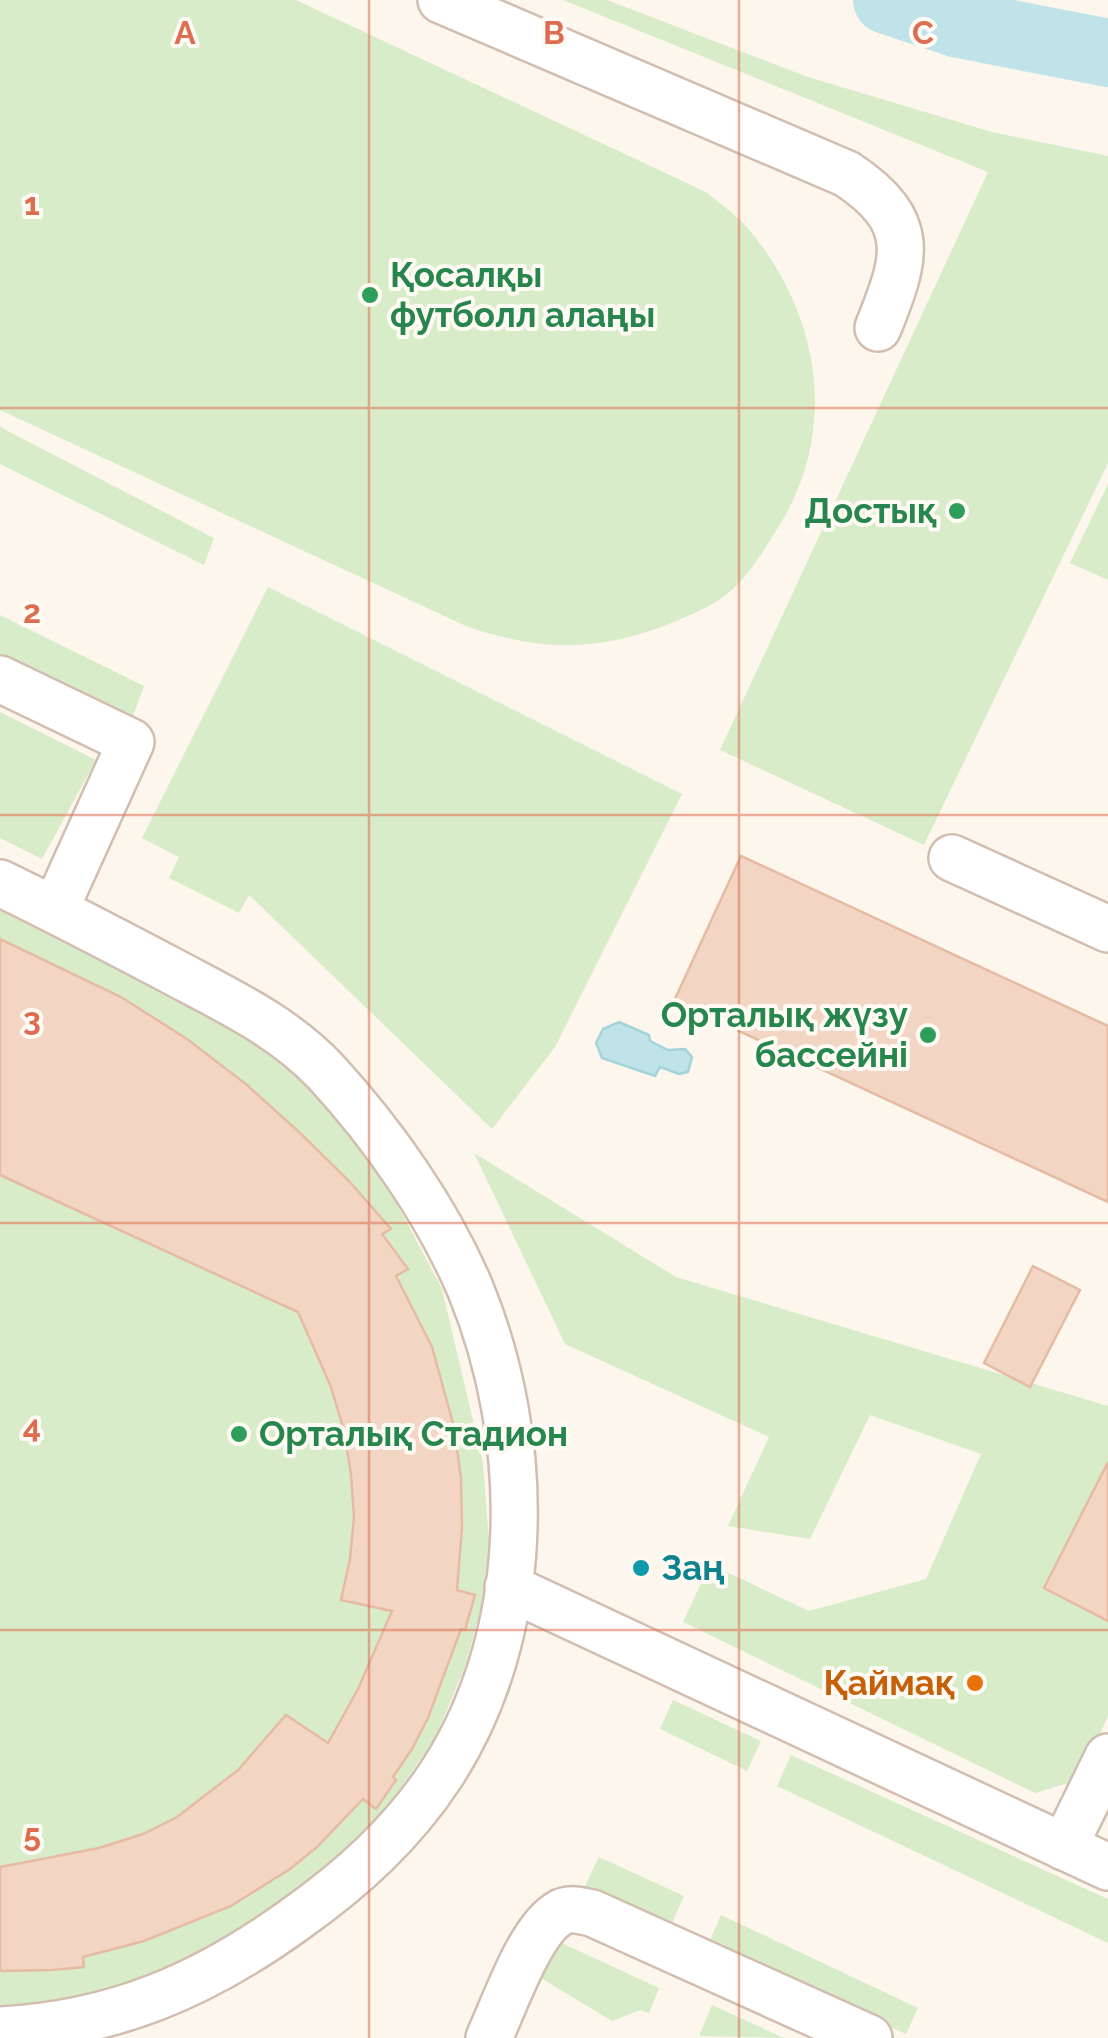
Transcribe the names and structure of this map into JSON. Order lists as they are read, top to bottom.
{
  "places": [
    "Қосалқы футболл алаңы",
    "Достық",
    "Орталық жүзу бассейні",
    "Орталық Стадион",
    "Заң",
    "Қаймақ"
  ],
  "grid": {
    "columns": ["A", "B", "C"],
    "rows": [
      "1",
      "2",
      "3",
      "4",
      "5"
    ]
  }
}
